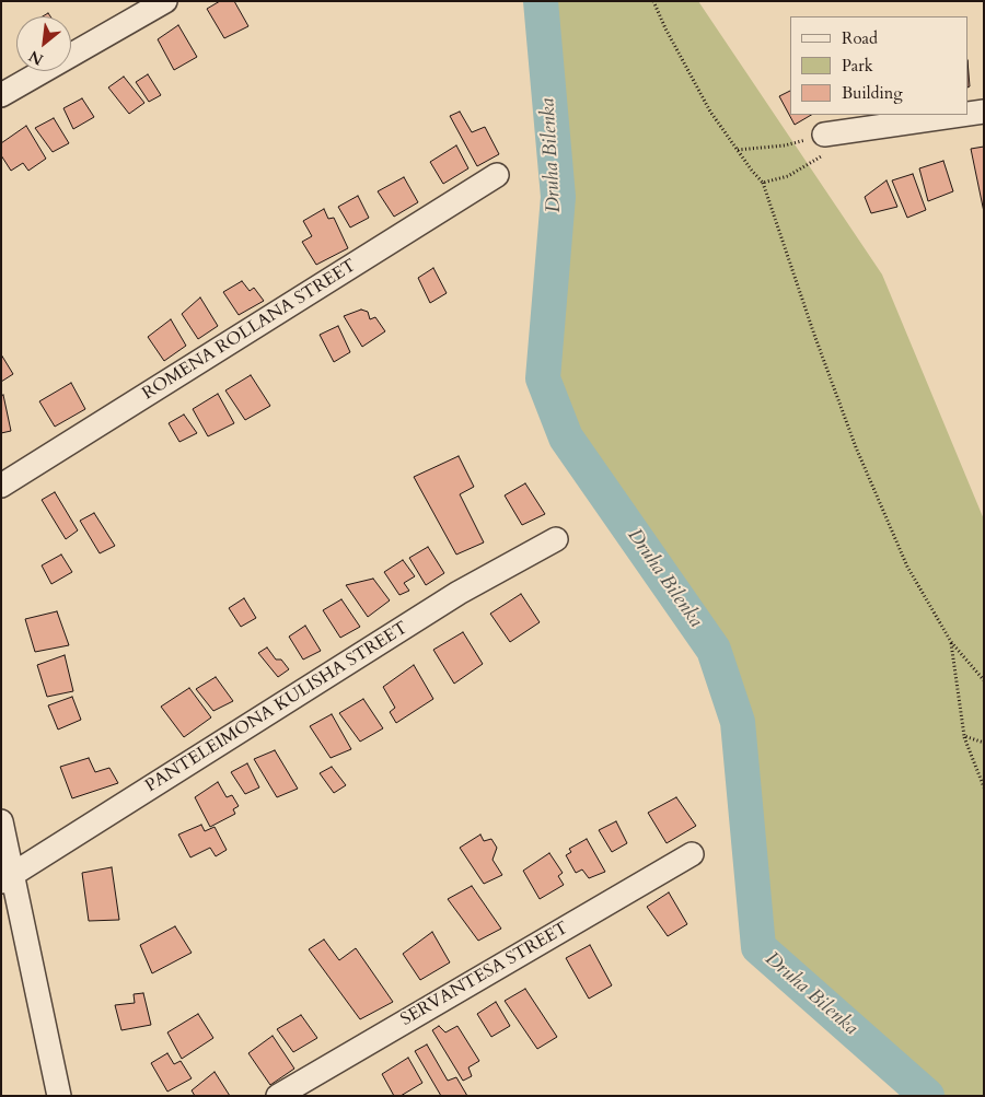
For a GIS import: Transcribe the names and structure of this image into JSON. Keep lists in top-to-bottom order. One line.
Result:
{"streets":{"street":["ROMENA ROLLANA STREET","PANTELEIMONA KULISHA STREET","SERVANTESA STREET"]},"water":["Druha Bilenka"],"legend":["Road","Park","Building"],"north":"bottom left"}
